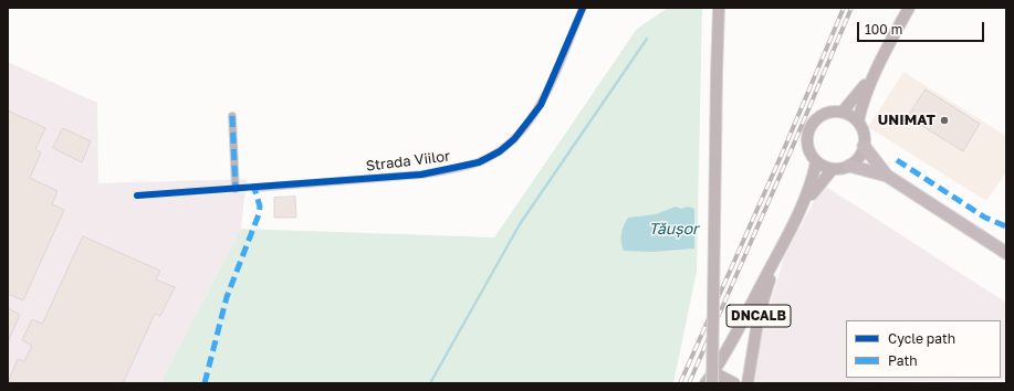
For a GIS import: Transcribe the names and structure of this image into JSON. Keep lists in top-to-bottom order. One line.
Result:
{"streets":{"main road":["DNCALB"],"street":["Strada Viilor"]},"water":["Tăușor"],"places":["UNIMAT"],"legend":["Cycle path","Path"],"scale_bar":"100 m"}
